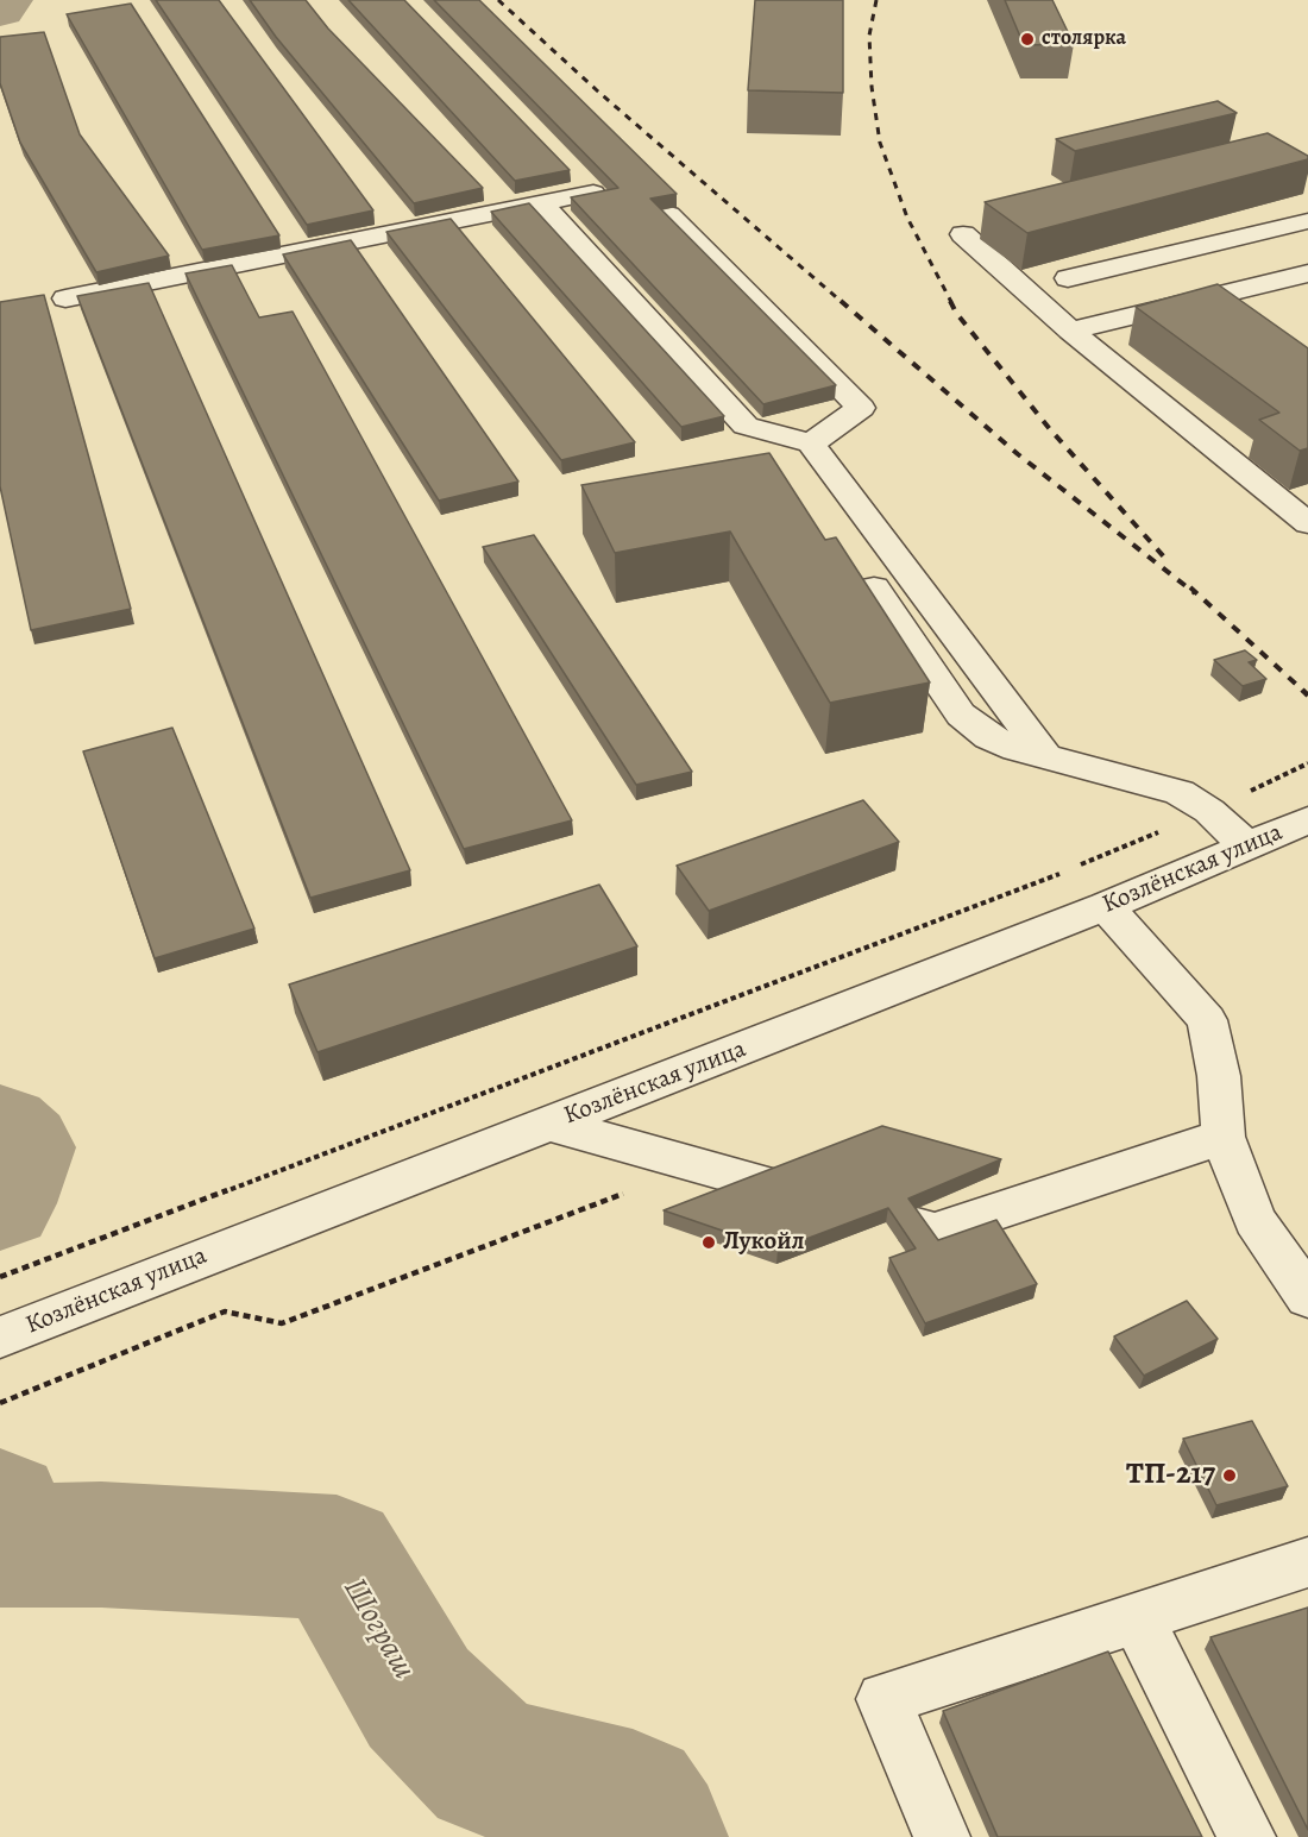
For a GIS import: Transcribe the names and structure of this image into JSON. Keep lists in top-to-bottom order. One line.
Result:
{"streets":{"street":["Козлёнская улица"]},"water":["Шограш"],"places":["столярка","Лукойл","ТП-217"]}
